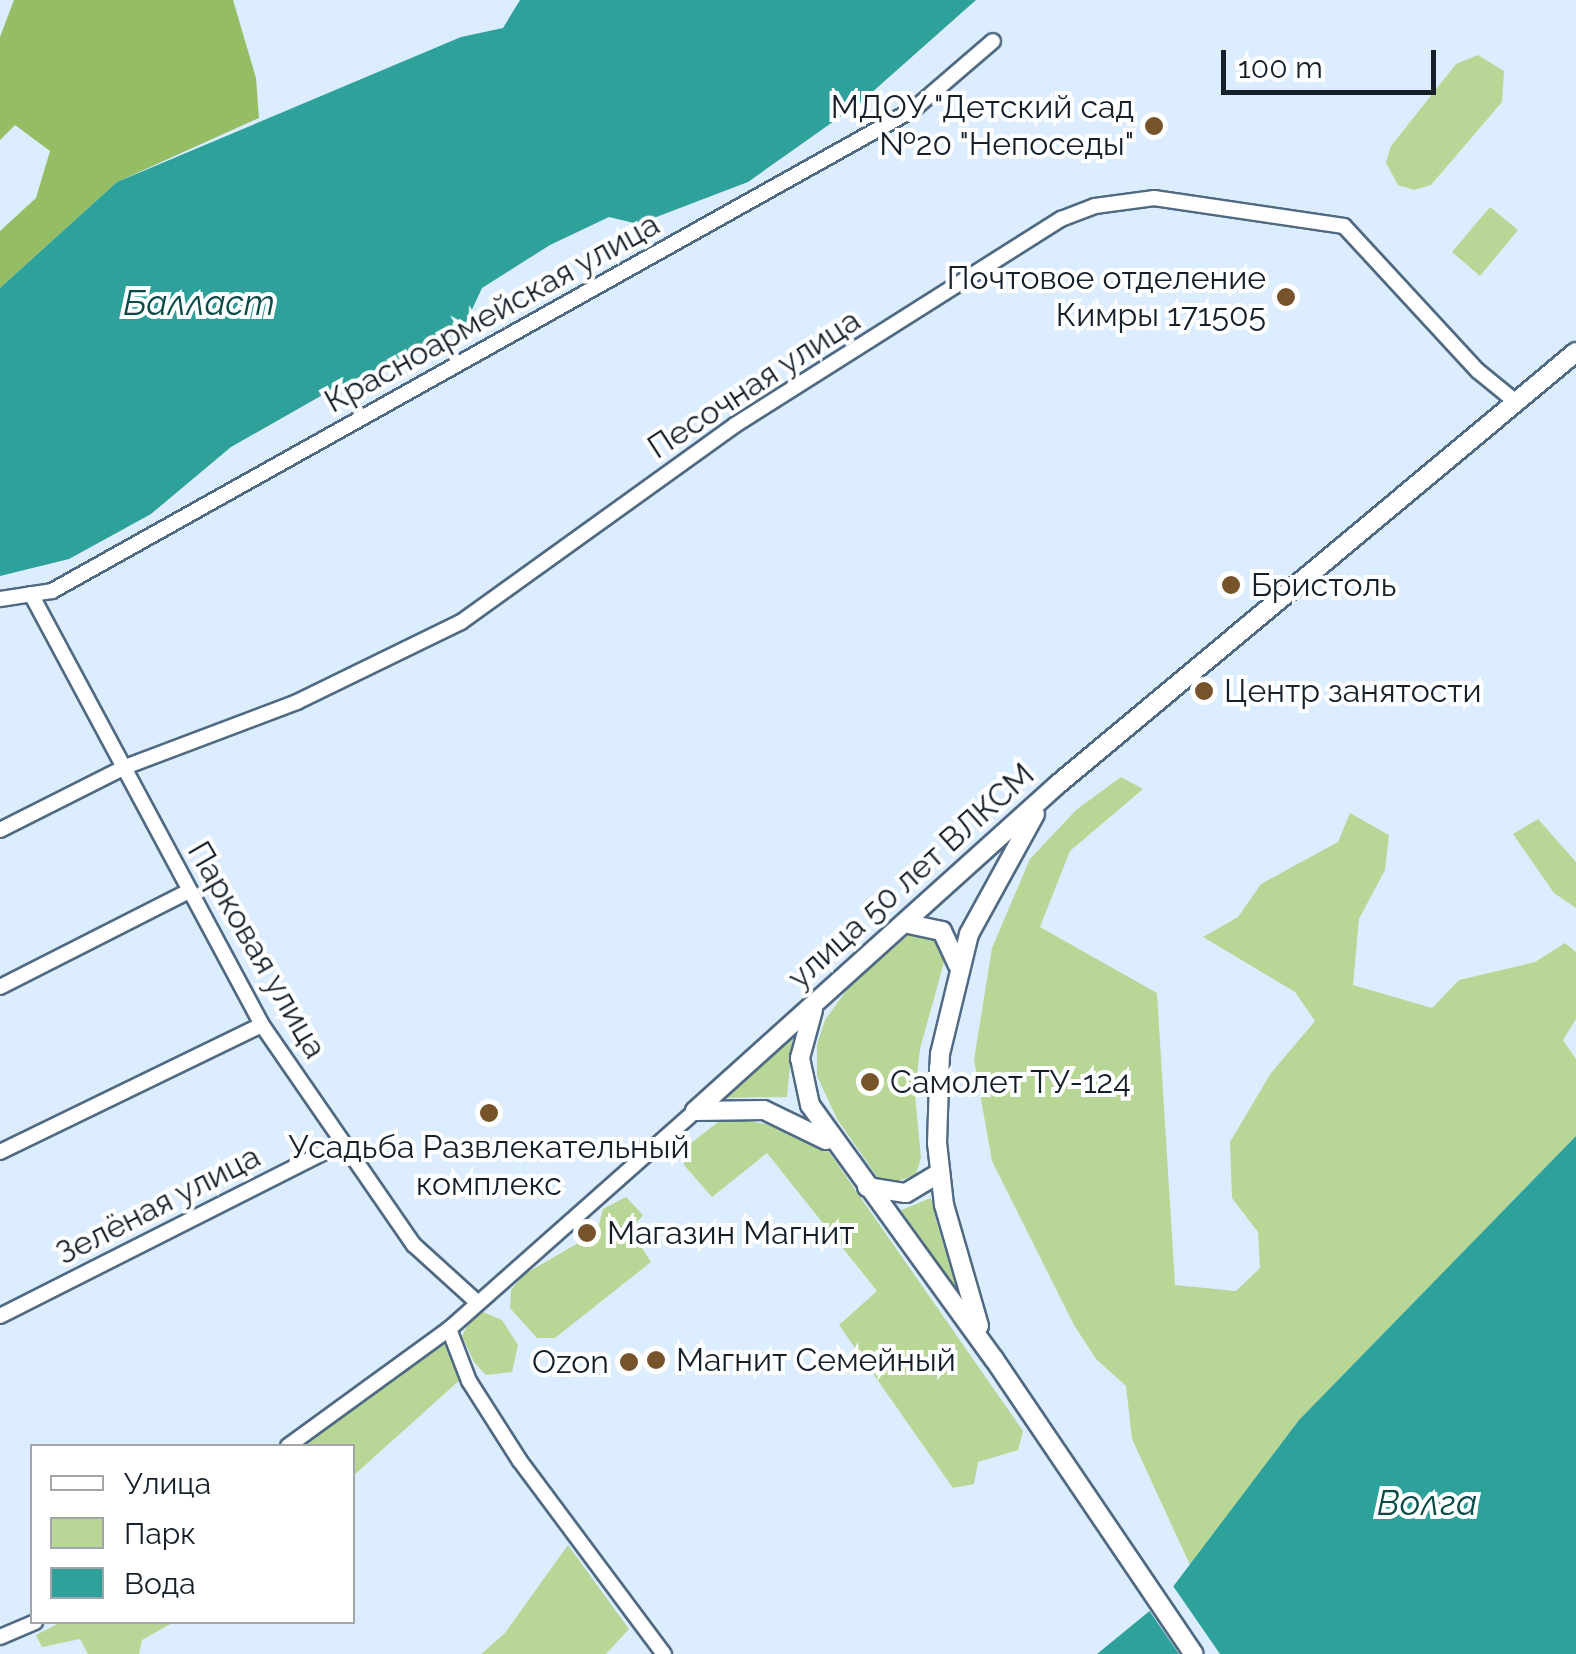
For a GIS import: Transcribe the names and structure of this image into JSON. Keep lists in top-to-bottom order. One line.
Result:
{"streets":{"main road":["улица 50 лет ВЛКСМ"],"street":["Красноармейская улица","Песочная улица","Парковая улица","Зелёная улица"]},"crossings":[["Красноармейская улица","Парковая улица"],["Песочная улица","улица 50 лет ВЛКСМ"],["Песочная улица","Парковая улица"],["улица 50 лет ВЛКСМ","Парковая улица"],["Парковая улица","Зелёная улица"]],"water":["Балласт","Волга"],"places":["МДОУ \"Детский сад №20 \"Непоседы\"","Почтовое отделение Кимры 171505","Бристоль","Центр занятости","Самолет ТУ-124","Усадьба Развлекательный комплекс","Магазин Магнит","Магнит Семейный","Ozon"],"legend":["Улица","Парк","Вода"],"scale_bar":"100 m"}
